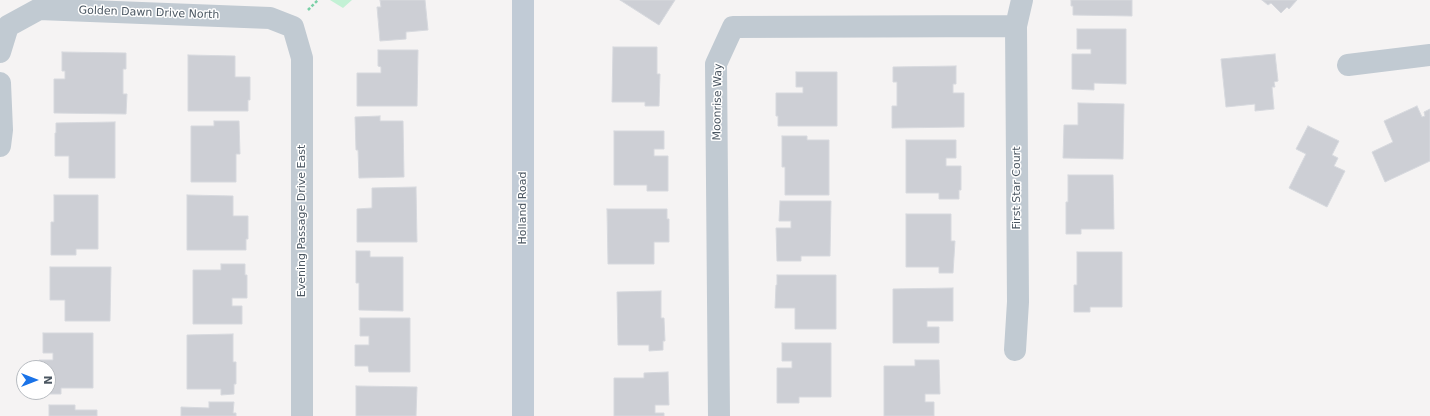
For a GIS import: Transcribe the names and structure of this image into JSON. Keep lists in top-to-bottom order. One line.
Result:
{"streets":{"main road":["Holland Road"],"street":["Golden Dawn Drive North","Moonrise Way","First Star Court","Evening Passage Drive East"]},"crossings":[["Golden Dawn Drive North","Evening Passage Drive East"],["Moonrise Way","First Star Court"]],"north":"right"}
